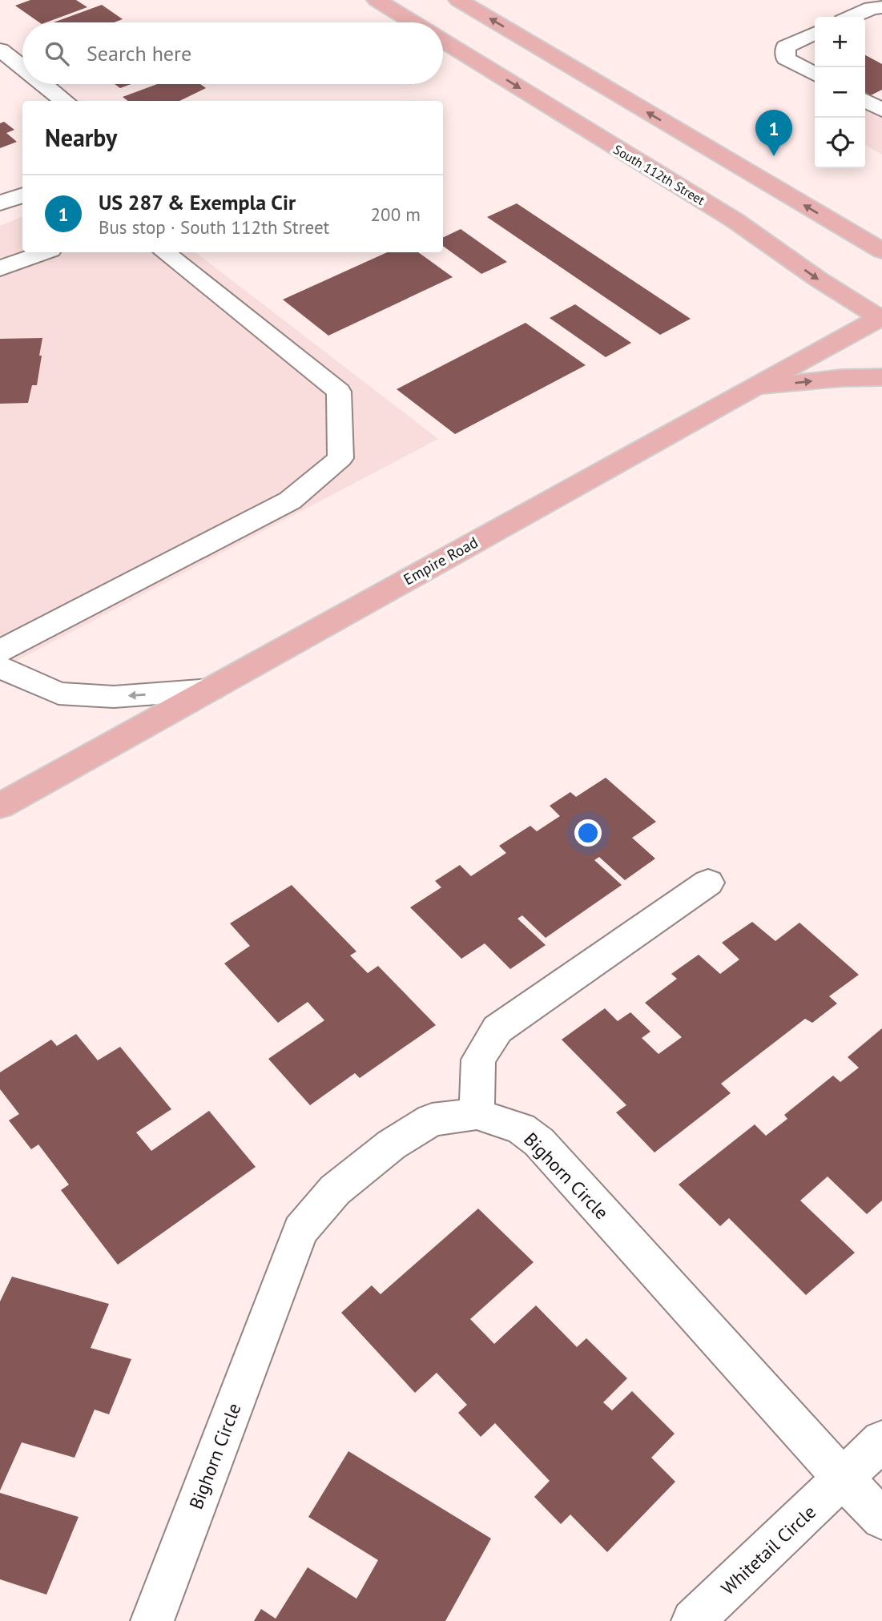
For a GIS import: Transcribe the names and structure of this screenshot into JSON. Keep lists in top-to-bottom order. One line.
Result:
{"streets":{"main road":["South 112th Street","Empire Road"],"street":["Bighorn Circle","Whitetail Circle"]},"crossings":[["South 112th Street","Empire Road"],["Bighorn Circle","Whitetail Circle"]],"page":{"map_buttons":["+","−"],"search":"Search here","heading":"Nearby","pins":"1","list":[{"mark":"1","name":"US 287 & Exempla Cir","note":"Bus stop · South 112th Street","value":"200 m"}]}}
